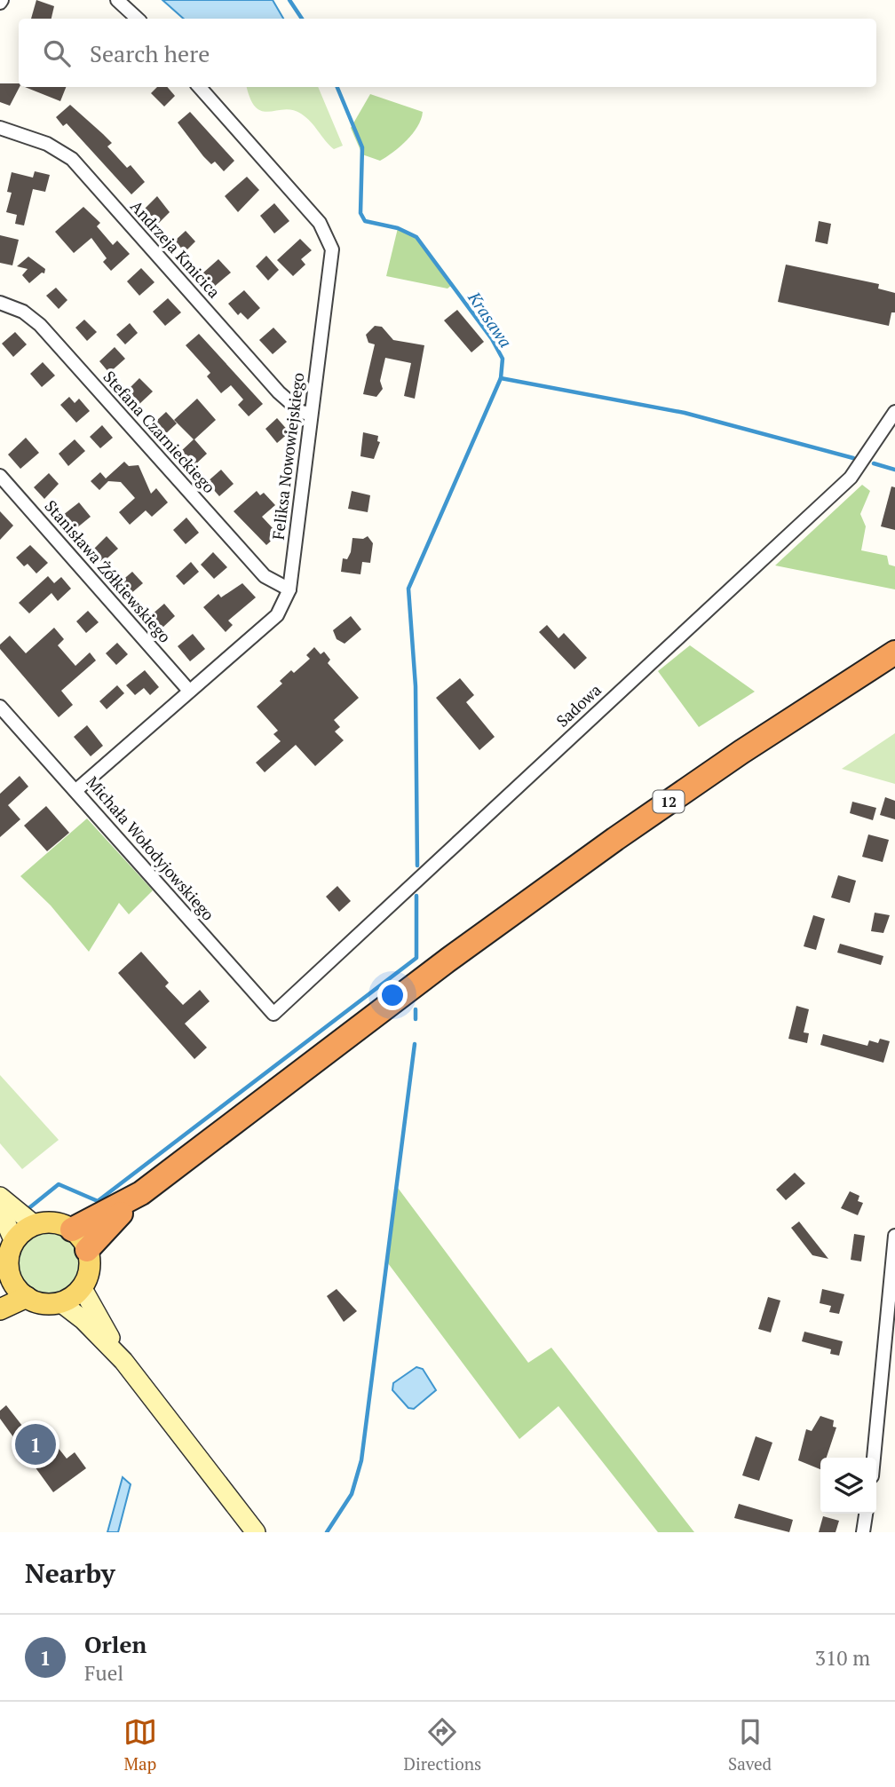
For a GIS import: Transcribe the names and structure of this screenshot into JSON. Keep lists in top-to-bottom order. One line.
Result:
{"streets":{"highway":["12"],"street":["Andrzeja Kmicica","Stefana Czarnieckiego","Feliksa Nowowiejskiego","Stanisława Żółkiewskiego","Sadowa","Michała Wołodyjowskiego"]},"crossings":[["Andrzeja Kmicica","Feliksa Nowowiejskiego"],["Stefana Czarnieckiego","Feliksa Nowowiejskiego"],["Feliksa Nowowiejskiego","Stanisława Żółkiewskiego"],["Feliksa Nowowiejskiego","Michała Wołodyjowskiego"],["Sadowa","Michała Wołodyjowskiego"]],"water":["Krasawa"],"page":{"search":"Search here","pins":"1","heading":"Nearby","list":[{"mark":"1","name":"Orlen","note":"Fuel","value":"310 m"}],"nav":["Map","Directions","Saved"]}}
